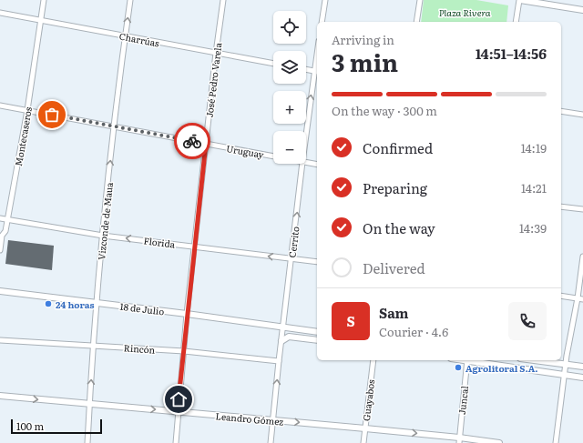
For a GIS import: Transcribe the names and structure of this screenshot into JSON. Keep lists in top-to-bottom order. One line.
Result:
{"streets":{"street":["Charrúas","José Pedro Varela","Montecaseros","Uruguay","Vizconde de Maua","Florida","Cerrito","18 de Julio","Rincón","Guayabos","Juncal","Leandro Gómez"]},"crossings":[["Charrúas","José Pedro Varela"],["Charrúas","Montecaseros"],["Charrúas","Vizconde de Maua"],["José Pedro Varela","Uruguay"],["José Pedro Varela","Florida"],["José Pedro Varela","18 de Julio"],["José Pedro Varela","Rincón"],["José Pedro Varela","Leandro Gómez"],["Montecaseros","Uruguay"],["Montecaseros","Florida"],["Uruguay","Vizconde de Maua"],["Vizconde de Maua","Florida"],["Vizconde de Maua","18 de Julio"],["Vizconde de Maua","Rincón"],["Vizconde de Maua","Leandro Gómez"],["Florida","Cerrito"],["Cerrito","18 de Julio"],["Cerrito","Rincón"],["Cerrito","Leandro Gómez"],["Guayabos","Leandro Gómez"],["Juncal","Leandro Gómez"]],"one_way":["Vizconde de Maua","Florida","Cerrito","Leandro Gómez"],"parks":["Plaza Rivera"],"places":["24 horas","Agrolitoral S.A."],"scale_bar":"100 m","page":{"map_buttons":["+","−"],"heading":["3 min","Arriving in","14:51–14:56"],"panel":["Sam","Courier · 4.6"],"bar":"On the way · 300 m","list":[["Confirmed","14:19"],["Preparing","14:21"],["On the way","14:39"],"Delivered"],"round":"S","scale":"100 m"}}
